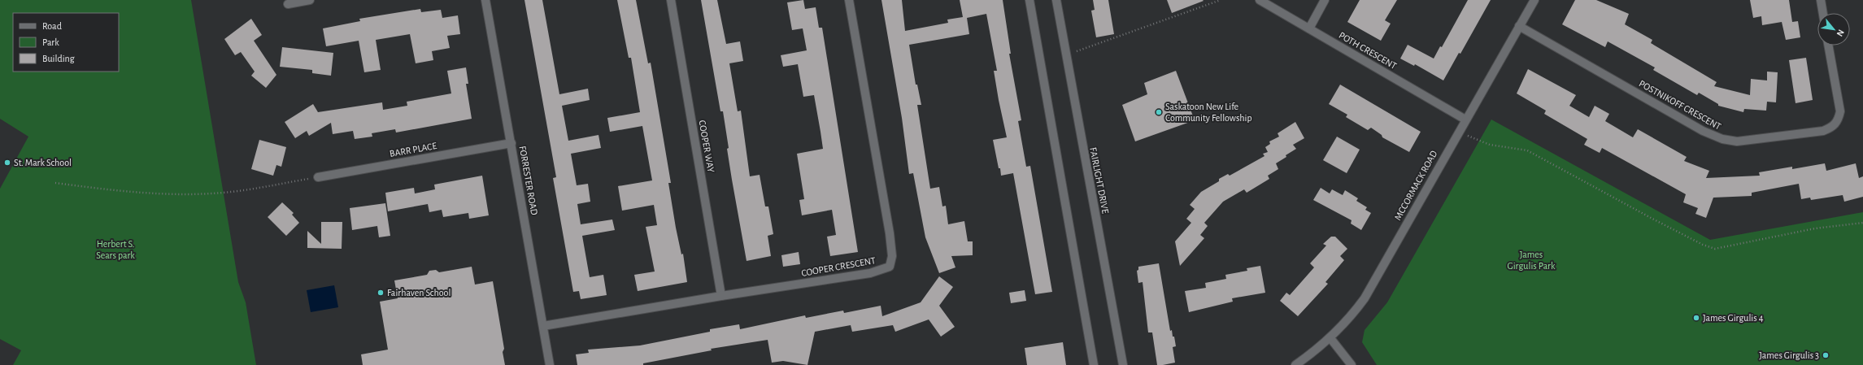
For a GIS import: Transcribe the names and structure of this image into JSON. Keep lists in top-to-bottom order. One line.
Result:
{"streets":{"street":["POTH CRESCENT","POSTNIKOFF CRESCENT","COOPER WAY","BARR PLACE","FORRESTER ROAD","FAIRLIGHT DRIVE","MCCORMACK ROAD","COOPER CRESCENT"]},"crossings":[["POTH CRESCENT","MCCORMACK ROAD"],["POSTNIKOFF CRESCENT","MCCORMACK ROAD"],["COOPER WAY","COOPER CRESCENT"],["BARR PLACE","FORRESTER ROAD"],["FORRESTER ROAD","COOPER CRESCENT"]],"parks":["Herbert S. Sears park","James Girgulis Park"],"places":["Saskatoon New Life Community Fellowship","St. Mark School","Fairhaven School","James Girgulis 4","James Girgulis 3"],"legend":["Road","Park","Building"],"north":"bottom right"}
